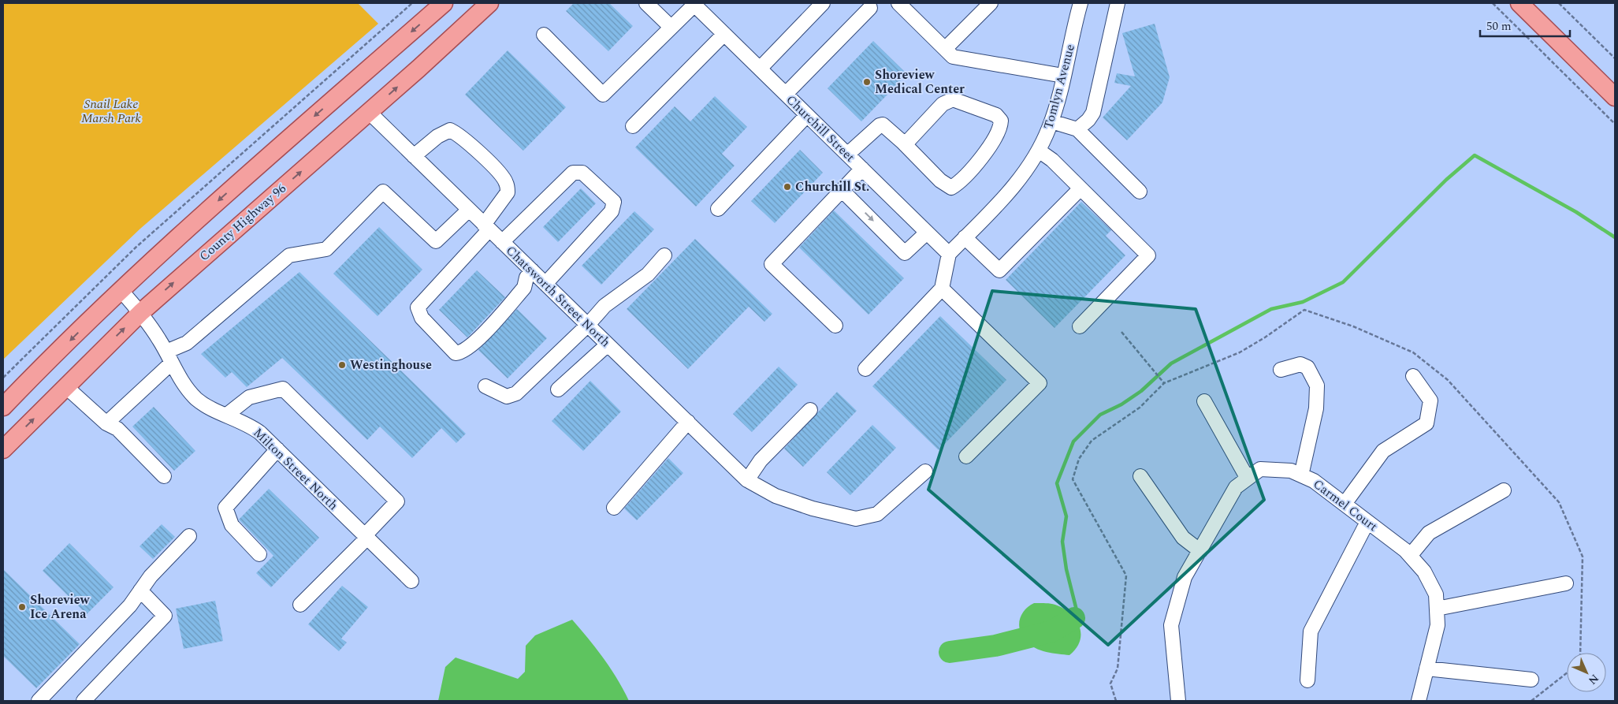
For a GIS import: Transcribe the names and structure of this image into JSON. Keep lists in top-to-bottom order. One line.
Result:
{"streets":{"main road":["County Highway 96"],"street":["Tomlyn Avenue","Churchill Street","Chatsworth Street North","Milton Street North","Carmel Court"]},"crossings":[["Tomlyn Avenue","Churchill Street"],["County Highway 96","Chatsworth Street North"],["County Highway 96","Milton Street North"]],"parks":["Snail Lake Marsh Park"],"places":["Shoreview Medical Center","Churchill St.","Westinghouse","Shoreview Ice Arena"],"scale_bar":"50 m","north":"bottom right"}
